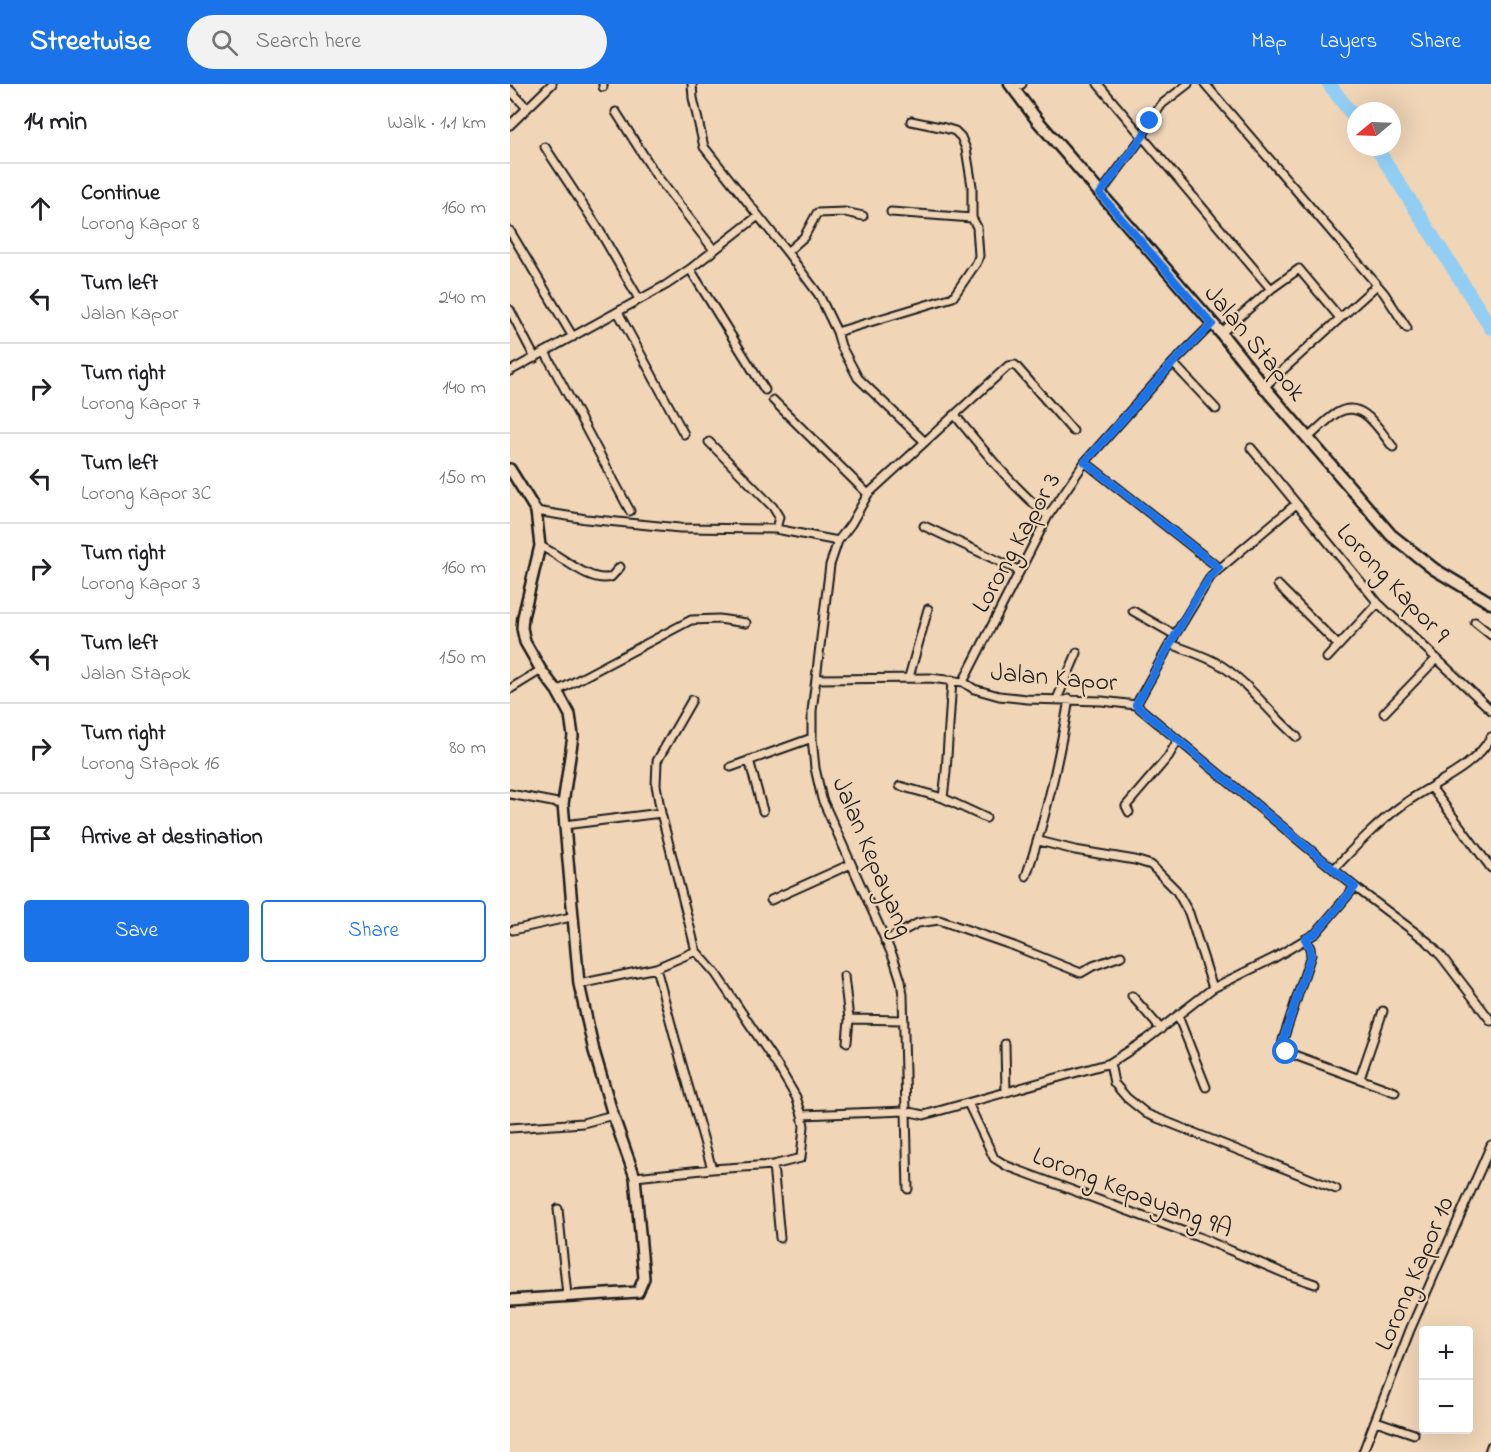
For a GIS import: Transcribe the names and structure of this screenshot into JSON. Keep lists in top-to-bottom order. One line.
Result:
{"streets":{"main road":["Jalan Stapok"],"street":["Lorong Kapor 3","Lorong Kapor 9","Jalan Kapor","Jalan Kepayang","Lorong Kepayang 9A","Lorong Kapor 10"]},"crossings":[["Jalan Stapok","Lorong Kapor 3"],["Lorong Kapor 3","Jalan Kapor"],["Jalan Kapor","Jalan Kepayang"]],"north":"left","page":{"header":"Streetwise","search":"Search here","nav":["Map","Layers","Share"],"heading":["14 min","Walk · 1.1 km"],"list":[["Continue","Lorong Kapor 8","160 m"],["Turn left","Jalan Kapor","240 m"],["Turn right","Lorong Kapor 7","140 m"],["Turn left","Lorong Kapor 3C","150 m"],["Turn right","Lorong Kapor 3","160 m"],["Turn left","Jalan Stapok","150 m"],["Turn right","Lorong Stapok 16","80 m"],"Arrive at destination"],"buttons":["Save","Share"],"map_buttons":["+","−"]}}
